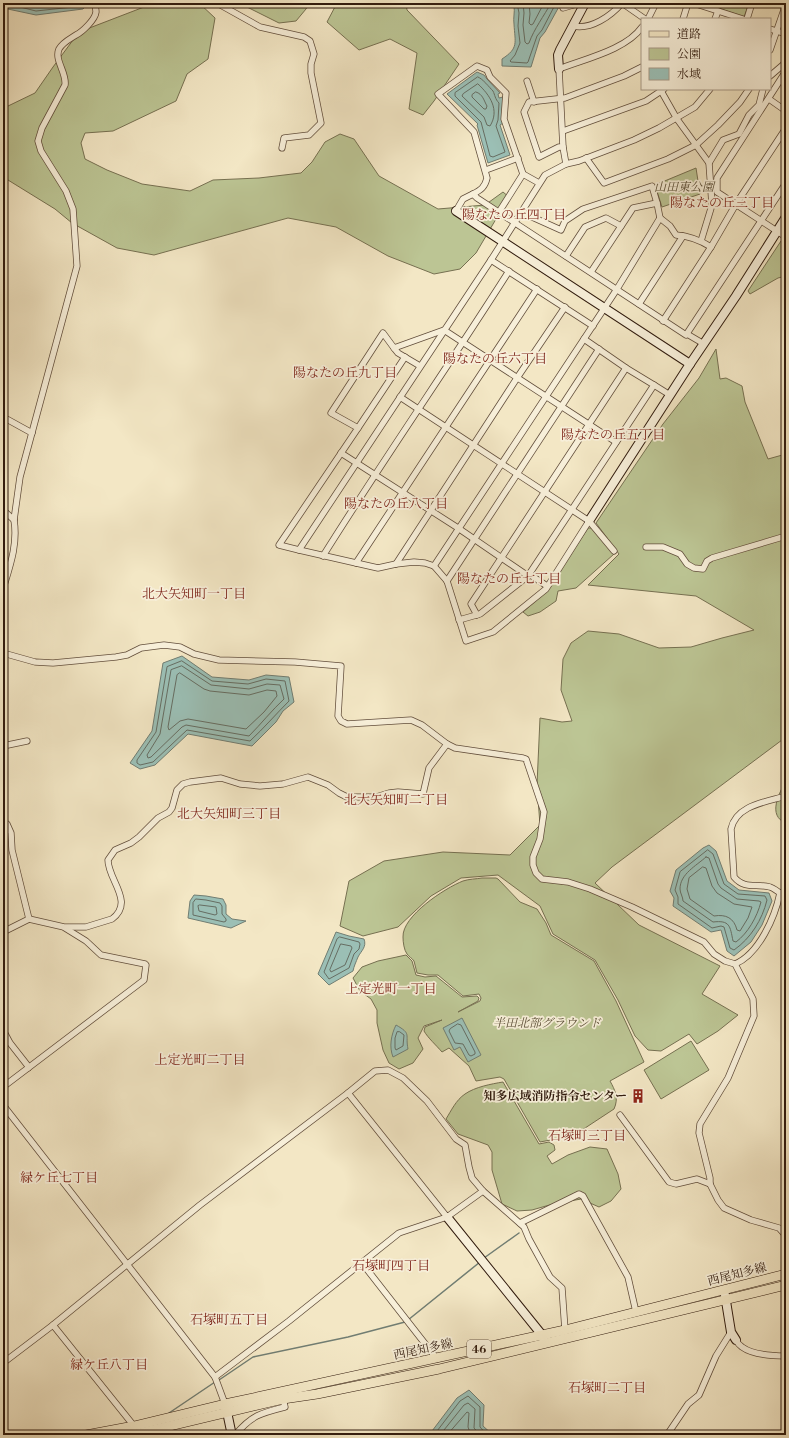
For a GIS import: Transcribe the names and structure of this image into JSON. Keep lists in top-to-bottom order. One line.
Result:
{"streets":{"main road":["西尾知多線","46"]},"districts":["陽なたの丘三丁目","陽なたの丘四丁目","陽なたの丘六丁目","陽なたの丘九丁目","陽なたの丘五丁目","陽なたの丘八丁目","陽なたの丘七丁目","北大矢知町一丁目","北大矢知町二丁目","北大矢知町三丁目","上定光町一丁目","上定光町二丁目","石塚町三丁目","緑ケ丘七丁目","石塚町四丁目","石塚町五丁目","緑ケ丘八丁目","石塚町二丁目"],"parks":["山田東公園","半田北部グラウンド"],"places":{"building":["知多広域消防指令センター"]},"legend":["道路","公園","水域"]}
